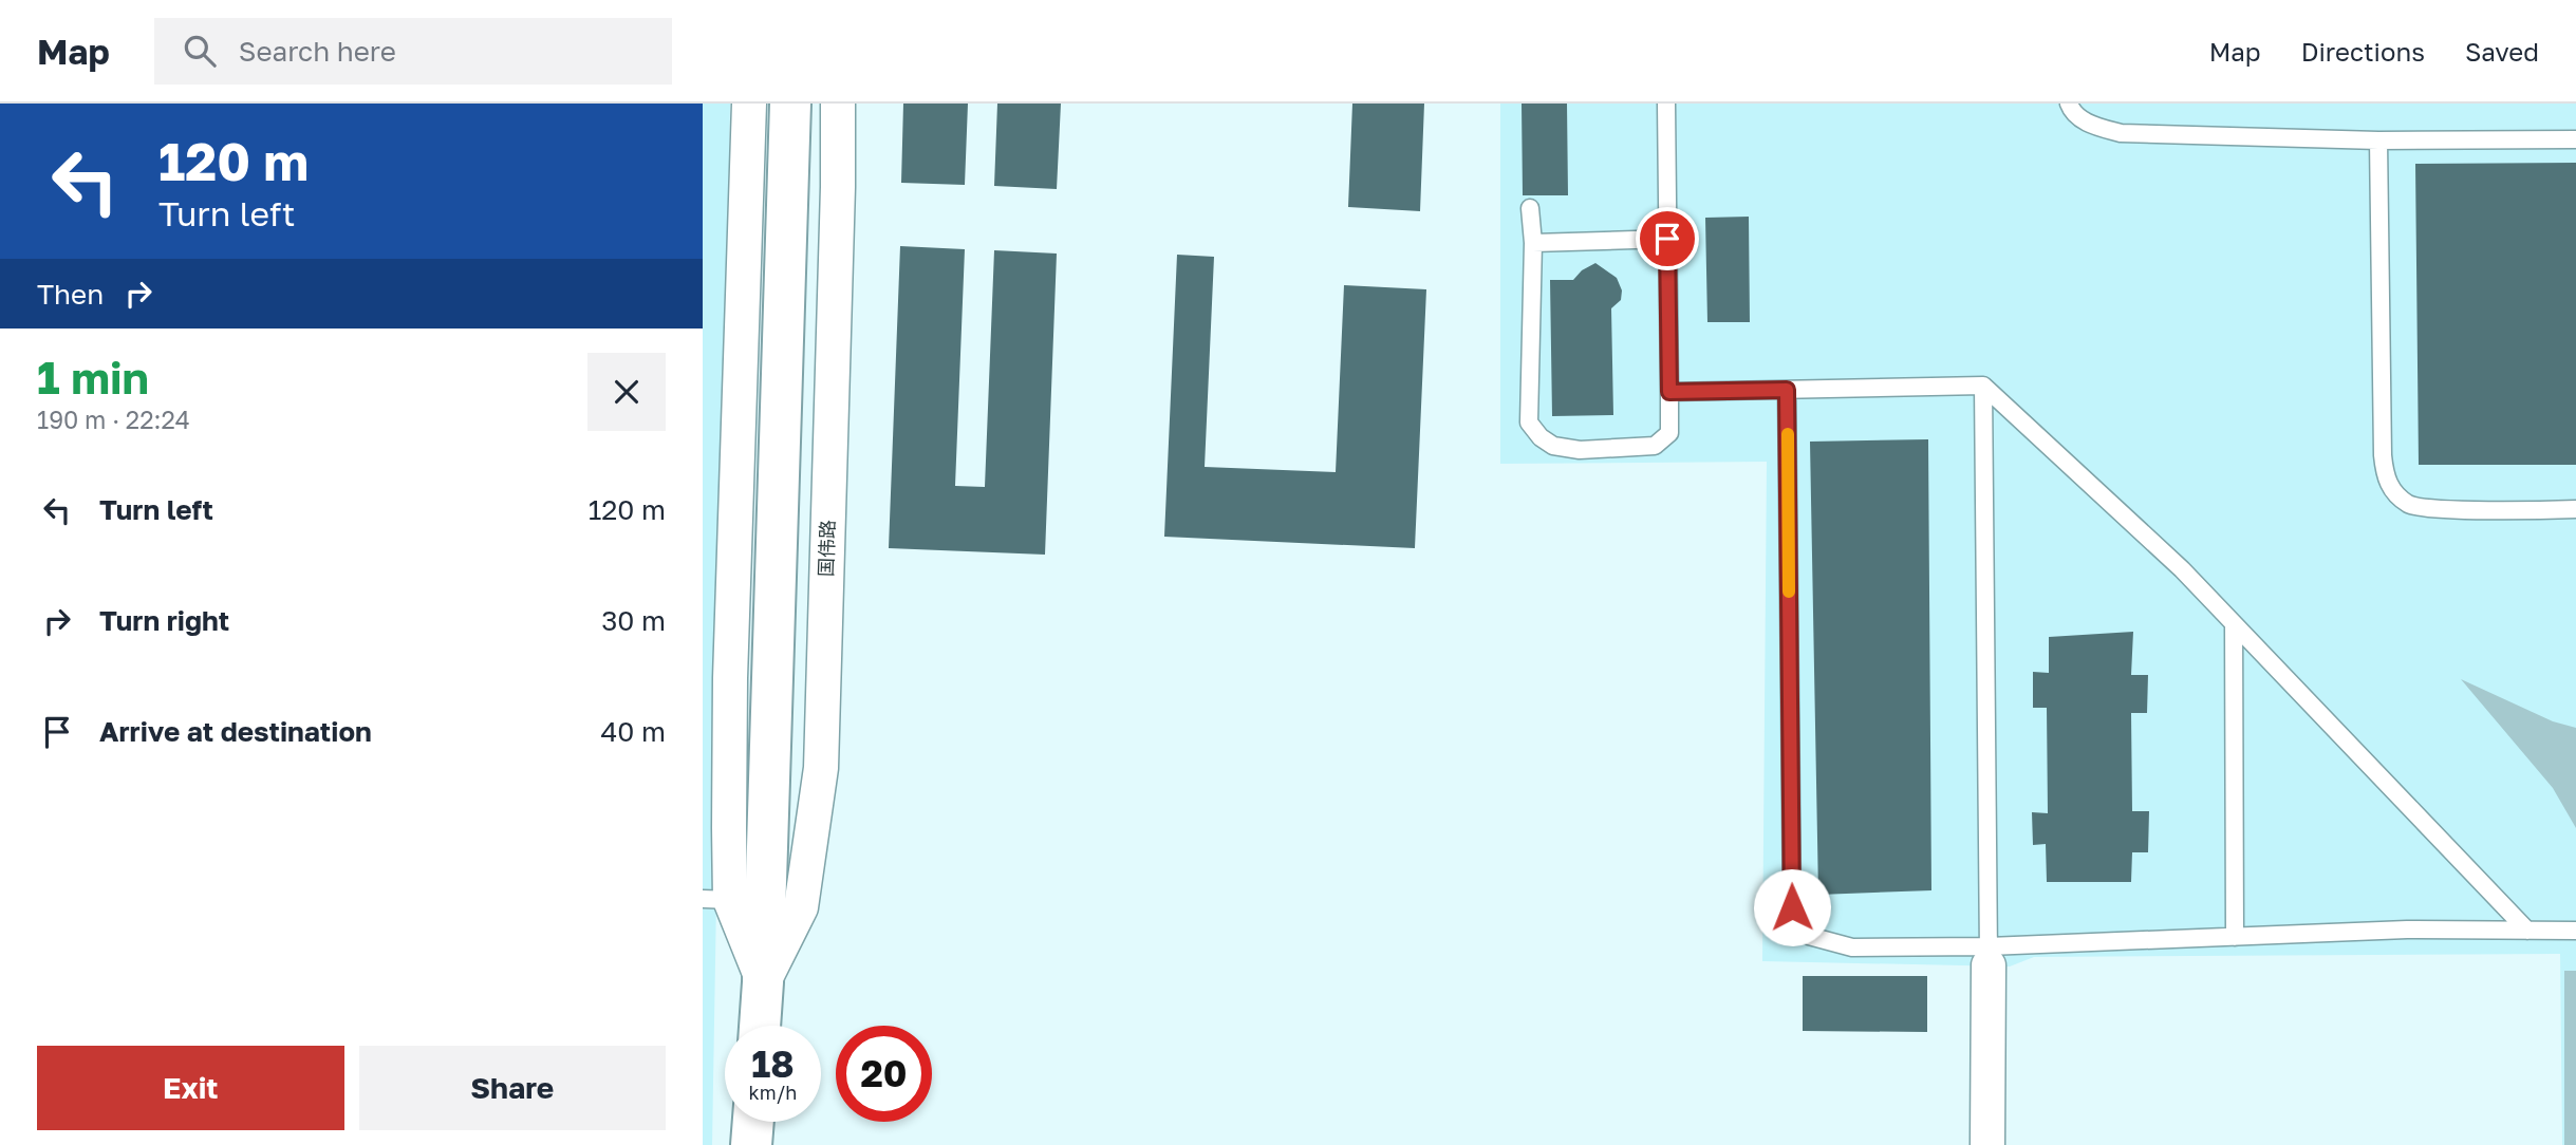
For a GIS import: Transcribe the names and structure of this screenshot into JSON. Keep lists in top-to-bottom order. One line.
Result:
{"streets":{"street":["国伟路"]},"page":{"header":"Map","search":"Search here","nav":["Map","Directions","Saved"],"turn":["120 m","Turn left"],"then":"Then","heading":["1 min","190 m · 22:24"],"list":[{"name":"Turn left","value":"120 m"},{"name":"Turn right","value":"30 m"},{"name":"Arrive at destination","value":"40 m"}],"speed":"18 km/h","limit":"20","buttons":["Exit","Share"]}}
